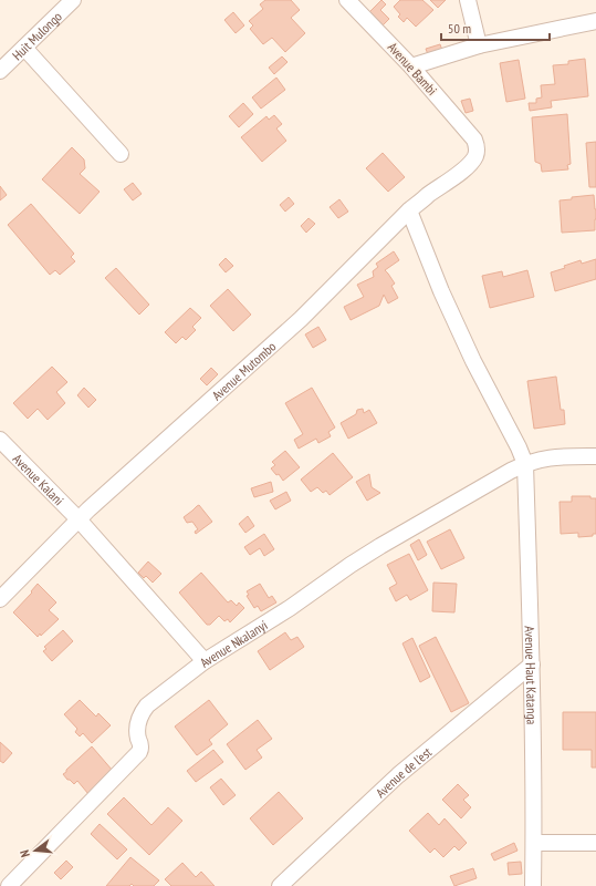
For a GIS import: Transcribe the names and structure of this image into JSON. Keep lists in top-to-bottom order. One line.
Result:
{"streets":{"street":["Huit Mulongo","Avenue Bambi","Avenue Mutombo","Avenue Kalani","Avenue Nkalanyi","Avenue Haut Katanga","Avenue de l'est"]},"crossings":[["Avenue Bambi","Avenue Mutombo"],["Avenue Mutombo","Avenue Kalani"],["Avenue Kalani","Avenue Nkalanyi"],["Avenue Nkalanyi","Avenue Haut Katanga"],["Avenue Haut Katanga","Avenue de l'est"]],"scale_bar":"50 m","north":"left"}
